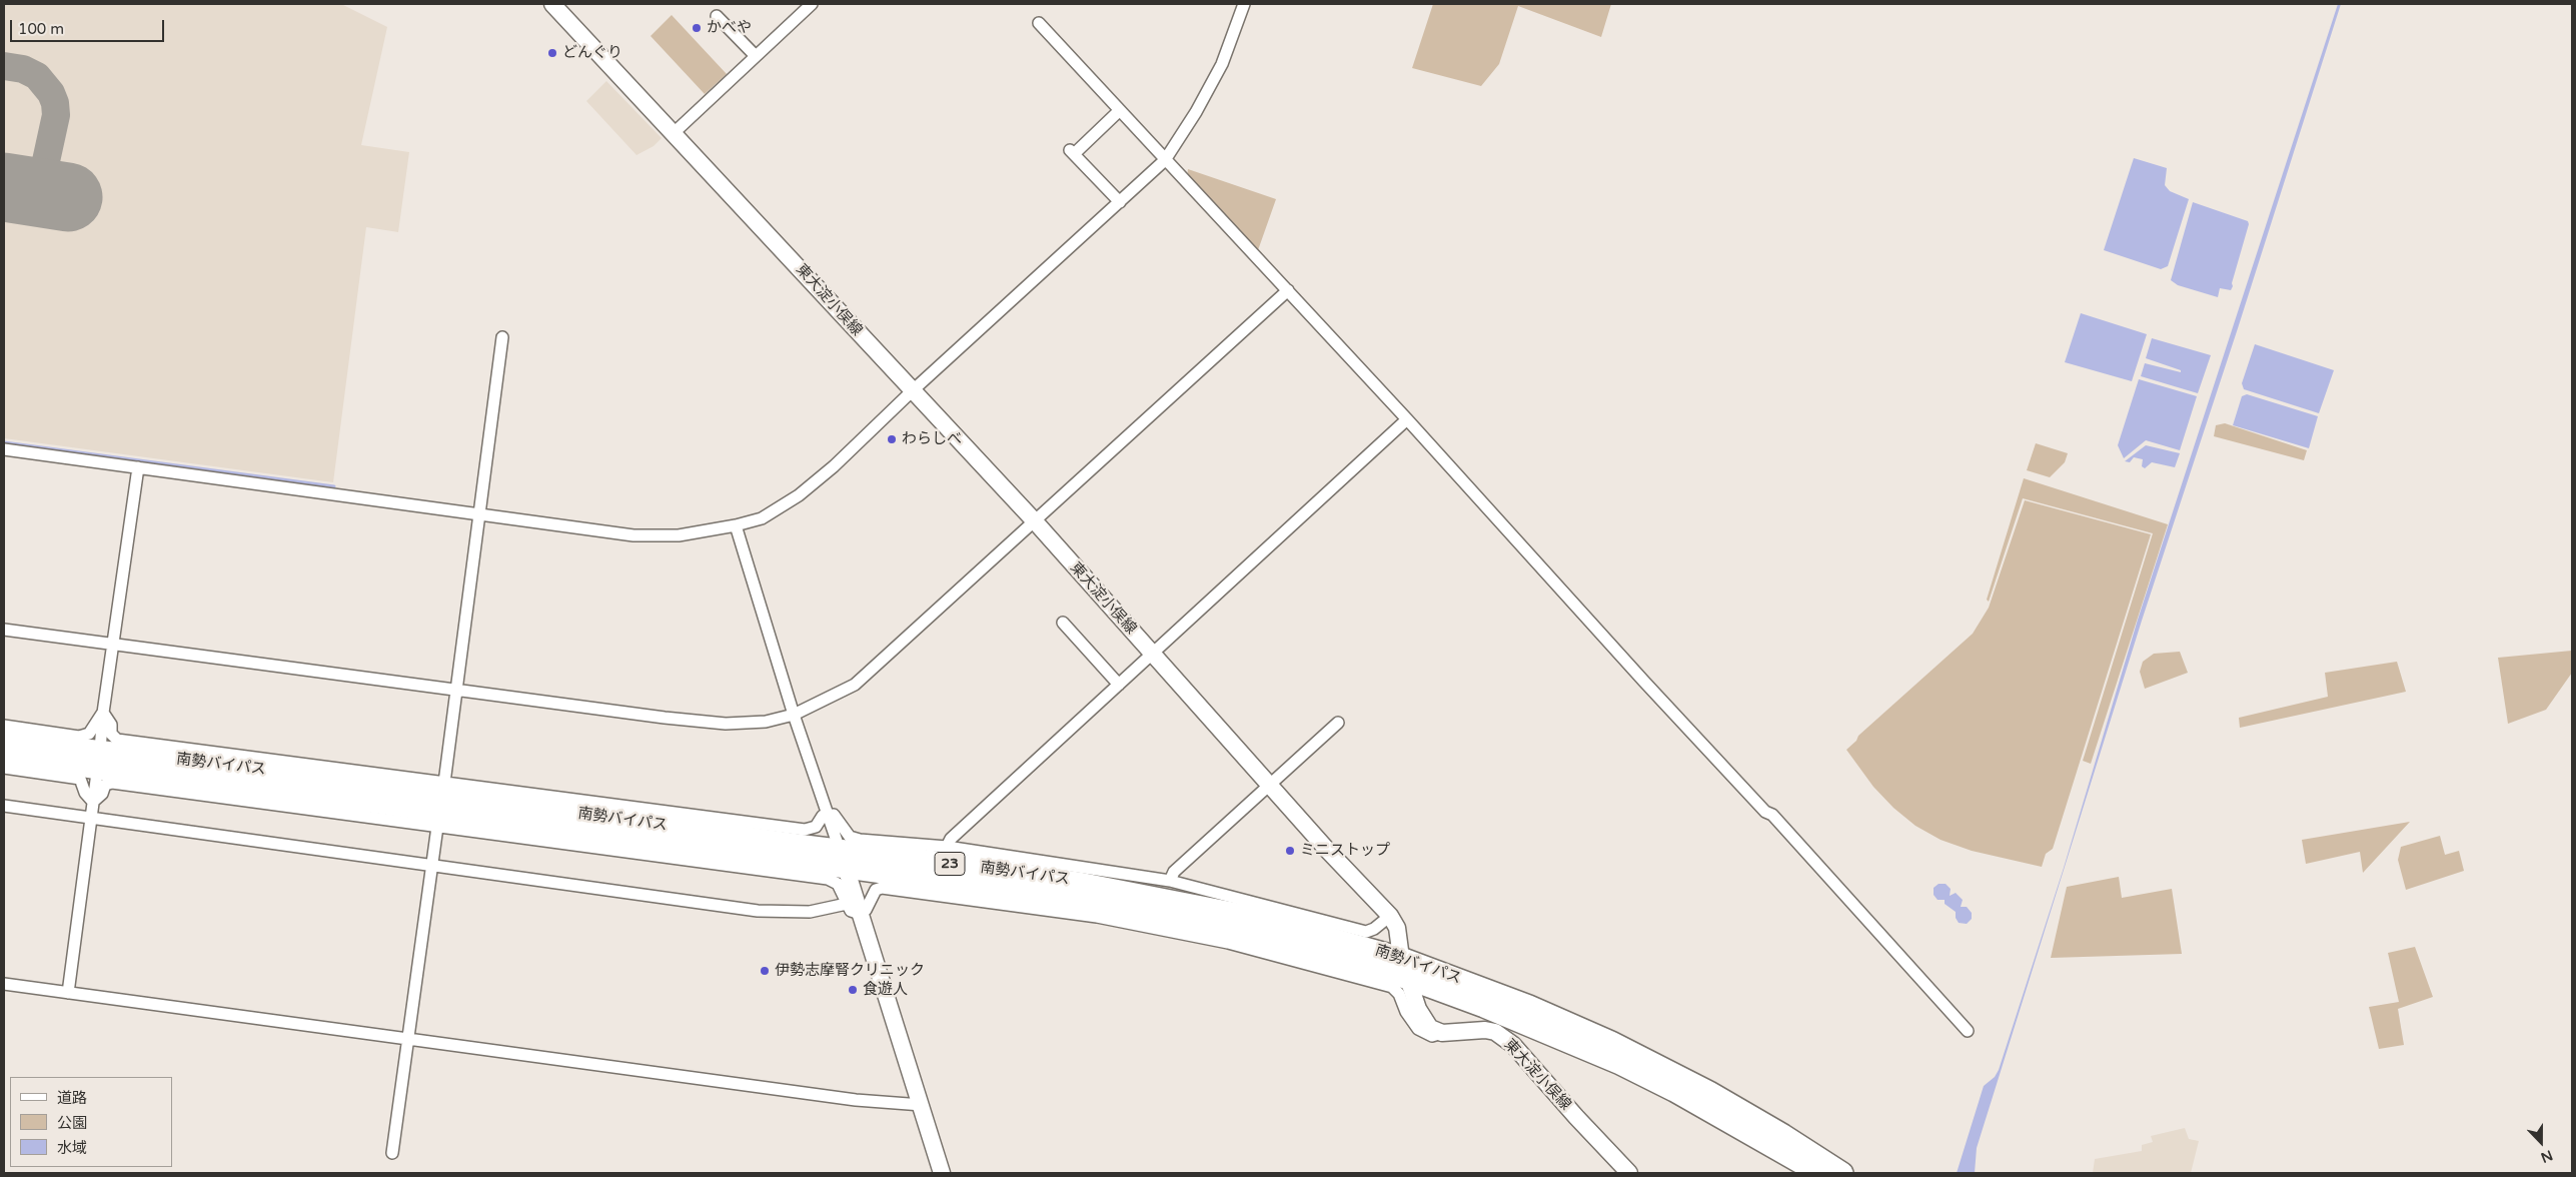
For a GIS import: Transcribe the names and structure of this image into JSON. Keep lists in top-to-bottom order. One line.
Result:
{"streets":{"highway":["南勢バイパス","23"],"main road":["東大淀小俣線"]},"crossings":[["東大淀小俣線","南勢バイパス"]],"places":["かべや","どんぐり","わらしべ","ミニストップ","伊勢志摩腎クリニック","食遊人"],"legend":["道路","公園","水域"],"scale_bar":"100 m","north":"bottom"}
